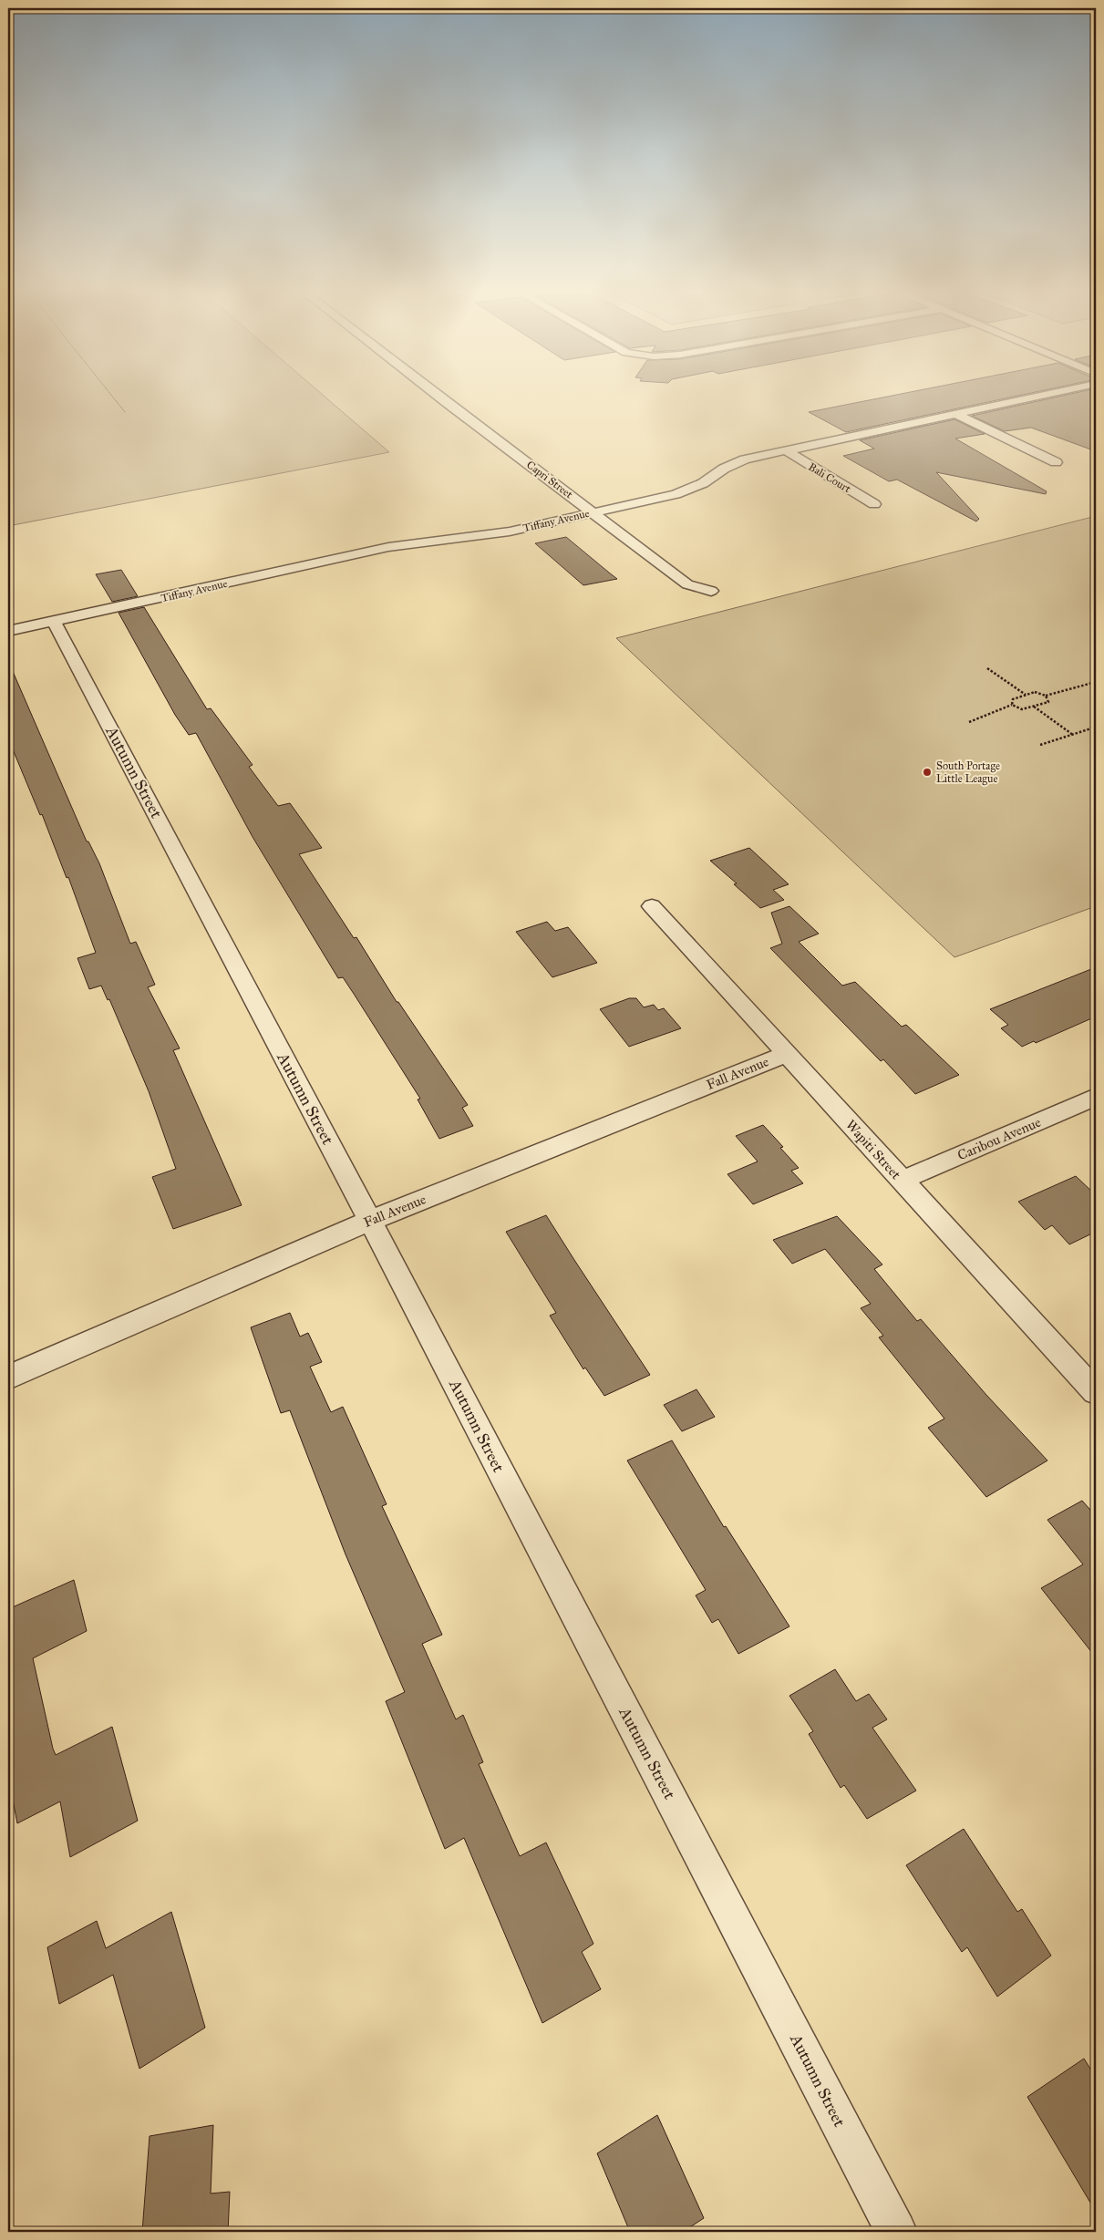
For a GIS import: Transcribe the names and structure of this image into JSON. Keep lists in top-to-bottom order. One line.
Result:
{"streets":{"street":["Bali Court","Capri Street","Tiffany Avenue","Autumn Street","Fall Avenue","Caribou Avenue","Wapiti Street"]},"crossings":[["Bali Court","Tiffany Avenue"],["Capri Street","Tiffany Avenue"],["Tiffany Avenue","Autumn Street"],["Autumn Street","Fall Avenue"],["Fall Avenue","Wapiti Street"],["Caribou Avenue","Wapiti Street"]],"places":["South Portage Little League"]}
